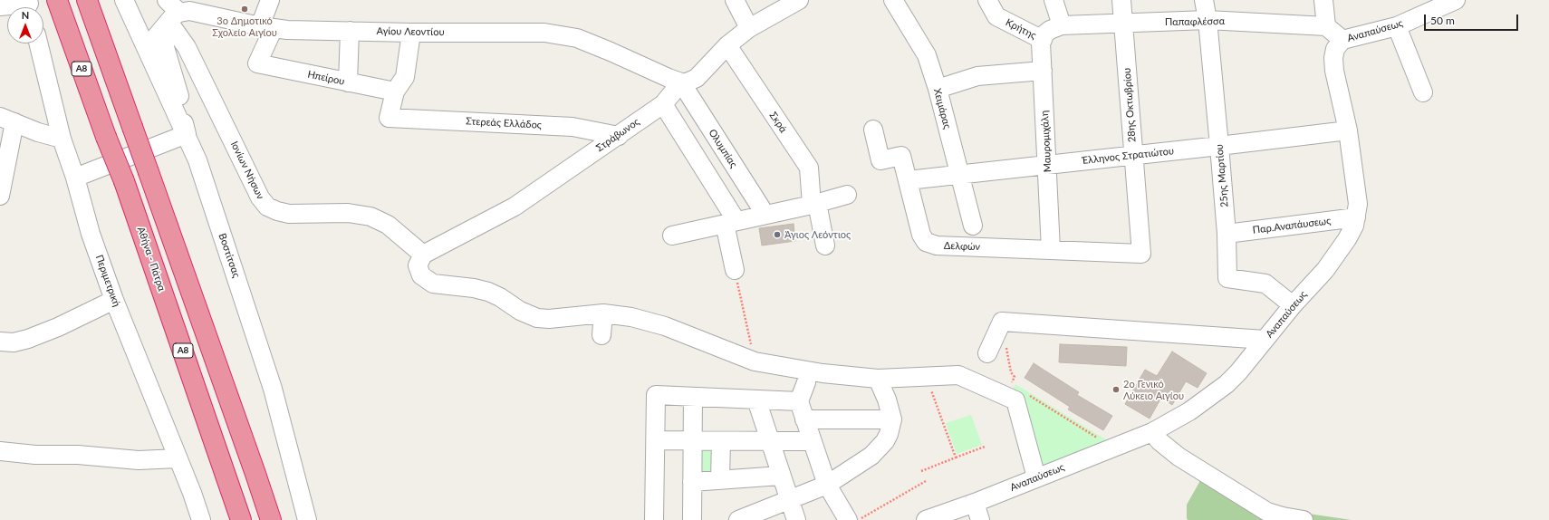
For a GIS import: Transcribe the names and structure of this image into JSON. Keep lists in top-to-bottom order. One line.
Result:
{"streets":{"highway":["Α8","Αθήνα - Πάτρα"],"street":["Παπαφλέσσα","Κρήτης","Αναπαύσεως","Αγίου Λεοντίου","Ηπείρου","28ης Οκτωβρίου","Χειμάρας","Σκρά","Στερεάς Ελλάδος","Στράβωνος","Μαυρομιχάλη","Ολυμπίας","Έλληνος Στρατιώτου","Ιονίων Νήσων","25ης Μαρτίου","Παρ.Αναπάυσεως","Δελφών","Βοστίτσας","Περιμετρική"]},"crossings":[["Παπαφλέσσα","Κρήτης"],["Παπαφλέσσα","28ης Οκτωβρίου"],["Παπαφλέσσα","Μαυρομιχάλη"],["Παπαφλέσσα","25ης Μαρτίου"],["Κρήτης","Μαυρομιχάλη"],["Αναπαύσεως","Έλληνος Στρατιώτου"],["Αναπαύσεως","25ης Μαρτίου"],["Αναπαύσεως","Παρ.Αναπάυσεως"],["Αγίου Λεοντίου","Ηπείρου"],["Αγίου Λεοντίου","Στράβωνος"],["Αγίου Λεοντίου","Ολυμπίας"],["Αγίου Λεοντίου","Ιονίων Νήσων"],["Ηπείρου","Στερεάς Ελλάδος"],["28ης Οκτωβρίου","Έλληνος Στρατιώτου"],["28ης Οκτωβρίου","Δελφών"],["Χειμάρας","Έλληνος Στρατιώτου"],["Στερεάς Ελλάδος","Στράβωνος"],["Στράβωνος","Ολυμπίας"],["Στράβωνος","Ιονίων Νήσων"],["Μαυρομιχάλη","Έλληνος Στρατιώτου"],["Μαυρομιχάλη","Δελφών"],["Έλληνος Στρατιώτου","25ης Μαρτίου"],["Έλληνος Στρατιώτου","Δελφών"],["25ης Μαρτίου","Παρ.Αναπάυσεως"]],"places":["3ο Δημοτικό Σχολείο Αιγίου","Άγιος Λεόντιος","2ο Γενικό Λύκειο Αιγίου"],"scale_bar":"50 m","north":"top"}
